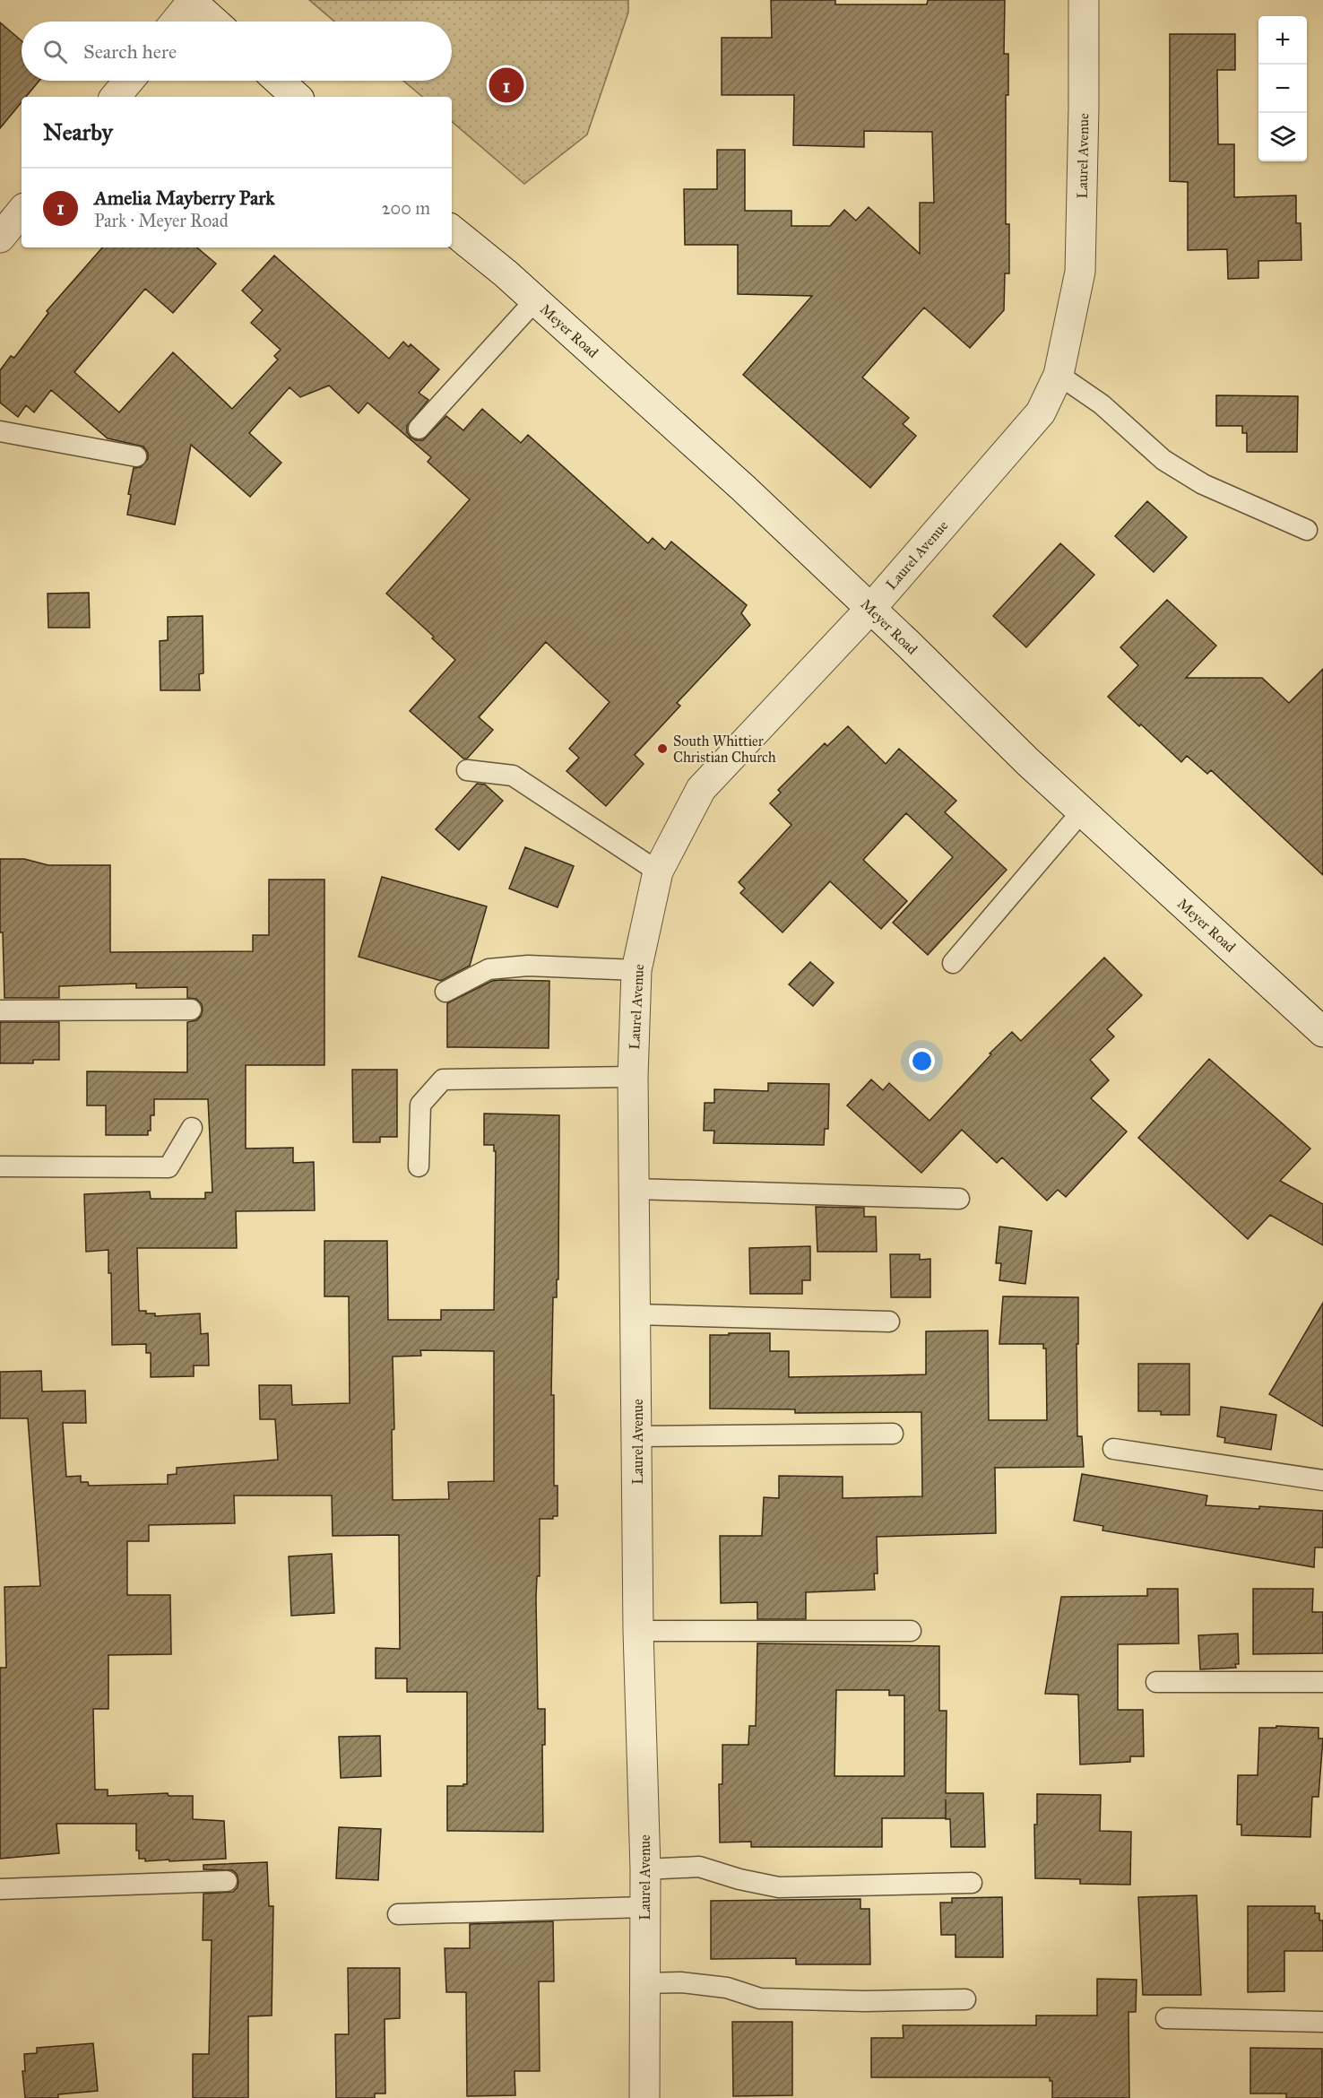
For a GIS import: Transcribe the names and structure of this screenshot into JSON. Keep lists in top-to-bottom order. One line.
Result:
{"streets":{"street":["Laurel Avenue","Meyer Road"]},"crossings":[["Laurel Avenue","Meyer Road"]],"places":["South Whittier Christian Church"],"page":{"map_buttons":["+","−"],"search":"Search here","pins":"1","heading":"Nearby","list":[{"mark":"1","name":"Amelia Mayberry Park","note":"Park · Meyer Road","value":"200 m"}]}}
